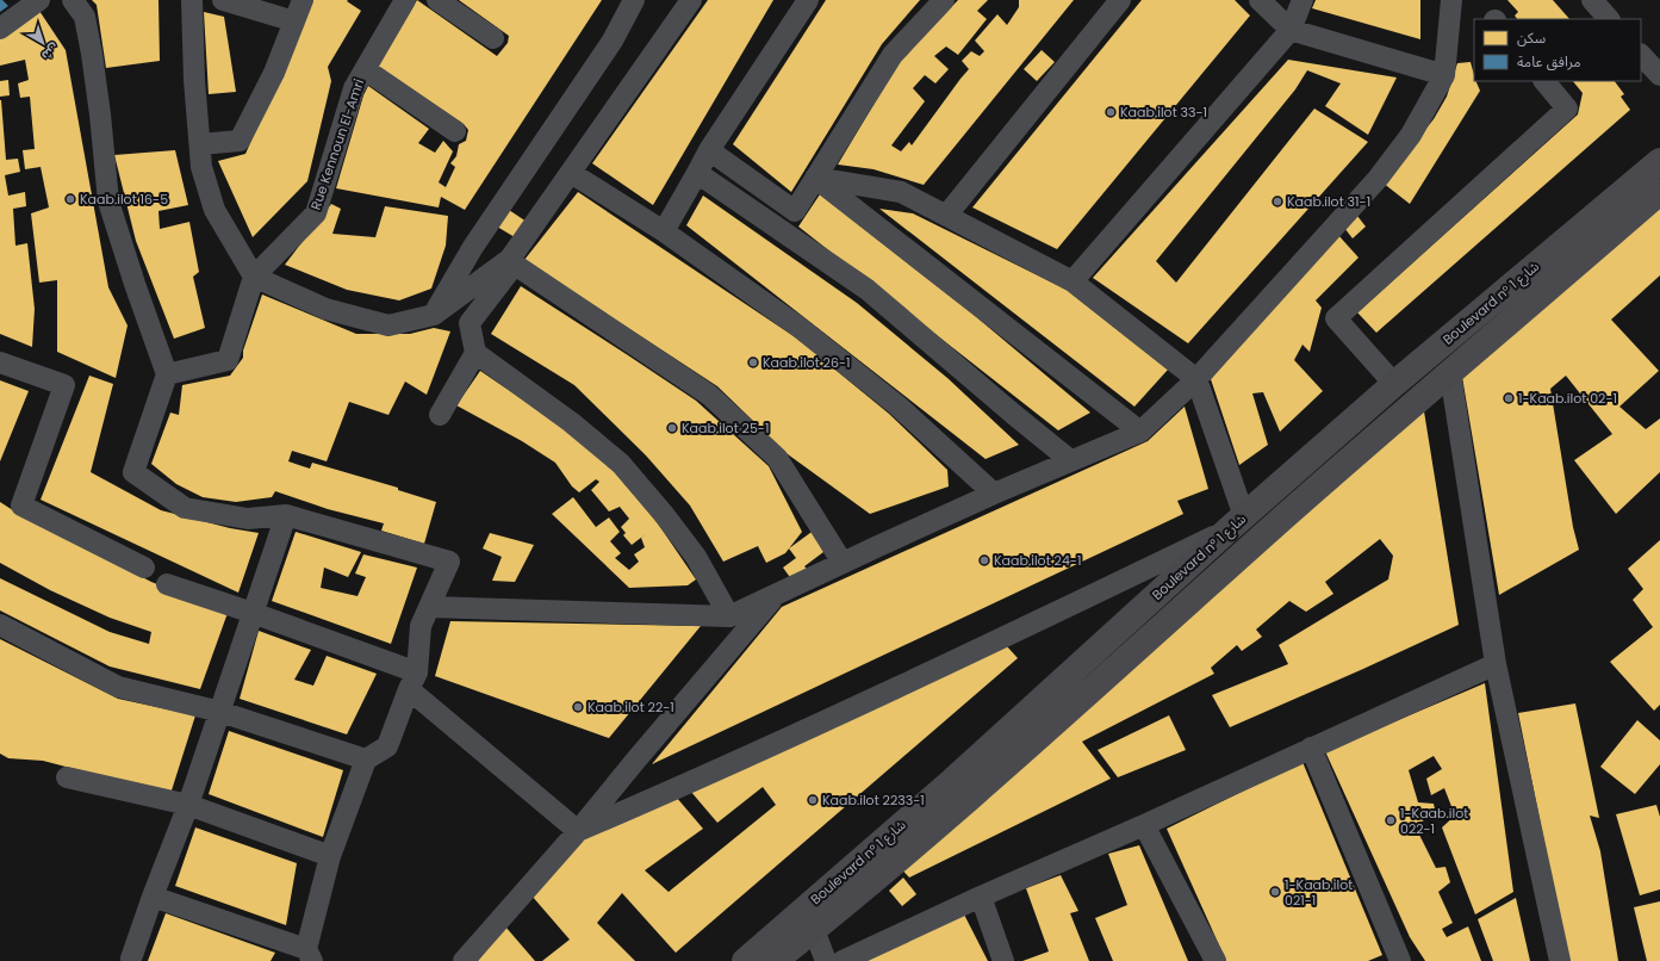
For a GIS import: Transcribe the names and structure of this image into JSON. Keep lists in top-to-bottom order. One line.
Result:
{"streets":{"main road":["Boulevard n° شارع 1"],"street":["Rue Kennoun El-Amri"]},"places":["Kaab.ilot 33-1","Kaab.ilot 16-5","Kaab.ilot 31-1","Kaab.ilot 26-1","1-Kaab.ilot 02-1","Kaab.ilot 25-1","Kaab.ilot 24-1","Kaab.ilot 22-1","Kaab.ilot 2233-1","1-Kaab.ilot 022-1","1-Kaab.ilot 021-1"],"legend":["سكن","مرافق عامة"],"north":"bottom right"}
